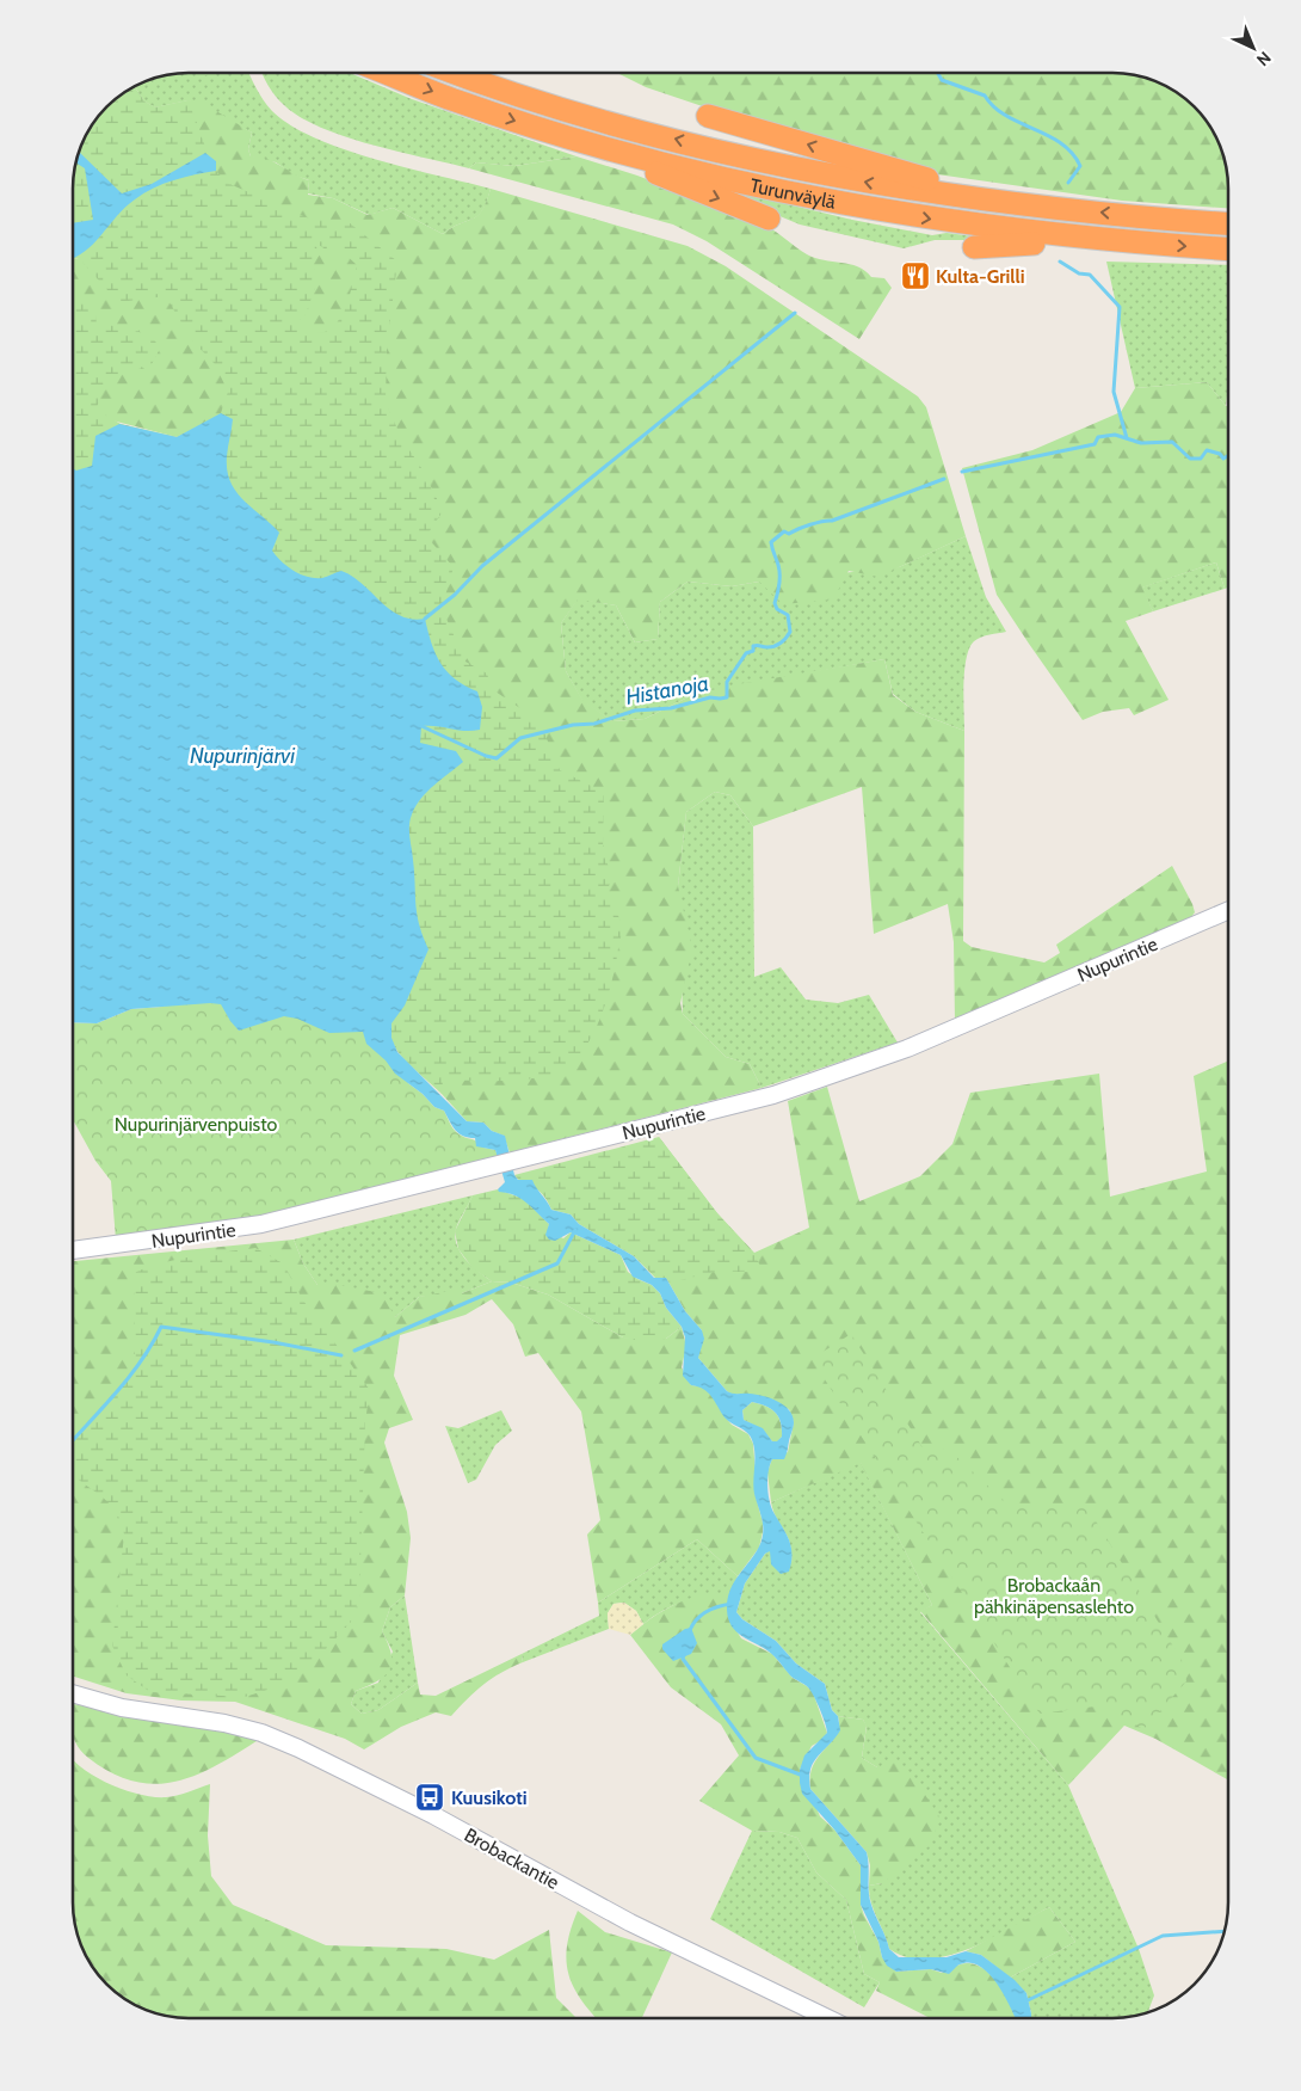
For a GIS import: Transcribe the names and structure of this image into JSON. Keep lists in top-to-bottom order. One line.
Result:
{"streets":{"highway":["Turunväylä"],"main road":["Nupurintie","Brobackantie"]},"water":["Histanoja","Nupurinjärvi"],"parks":["Nupurinjärvenpuisto","Brobackaån pähkinäpensaslehto"],"places":{"restaurant":["Kulta-Grilli"],"bus stop":["Kuusikoti"]},"north":"bottom right"}
